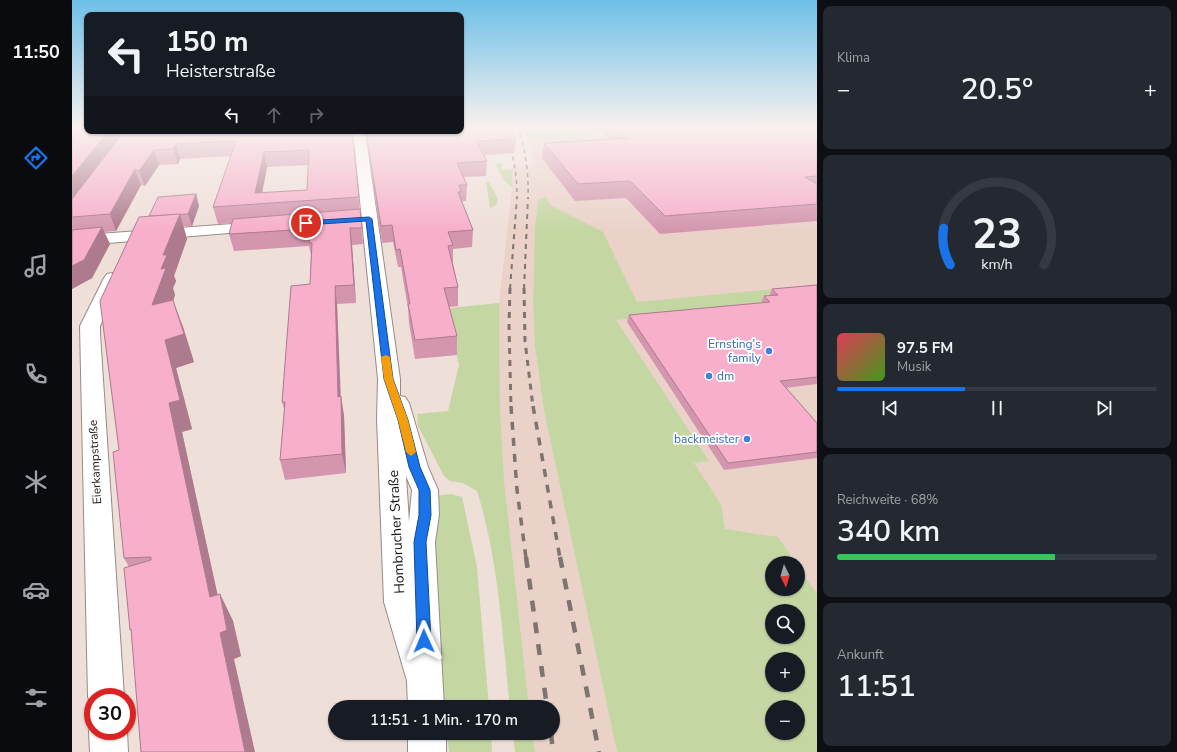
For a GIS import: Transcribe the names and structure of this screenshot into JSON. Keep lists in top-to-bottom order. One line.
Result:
{"streets":{"street":["Eierkampstraße","Hombrucher Straße"]},"places":["Ernsting's family","dm","backmeister"],"north":"bottom","page":{"tabs":"11:50","tile":["Klima",["Reichweite · 68%","340 km"],["Ankunft","11:51"]],"turn":["150 m","Heisterstraße"],"heat":["−","20.5°","+"],"song":["97.5 FM","Musik"],"map_buttons":["+","−"],"limit":"30","trip":"11:51 · 1 Min. · 170 m","gauge":["23","km/h"]}}
